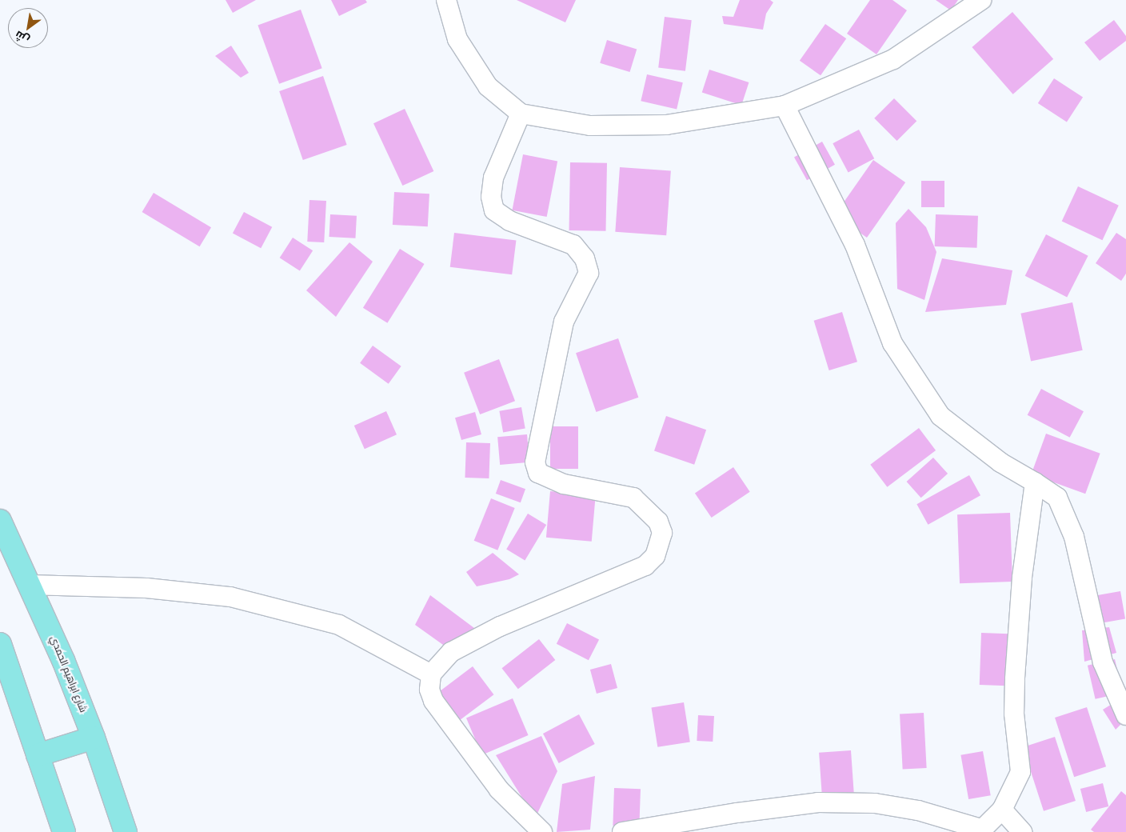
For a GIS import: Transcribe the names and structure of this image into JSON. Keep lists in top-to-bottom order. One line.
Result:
{"streets":{"main road":["شارع ابراهيم الحمدي"]},"north":"bottom left"}
